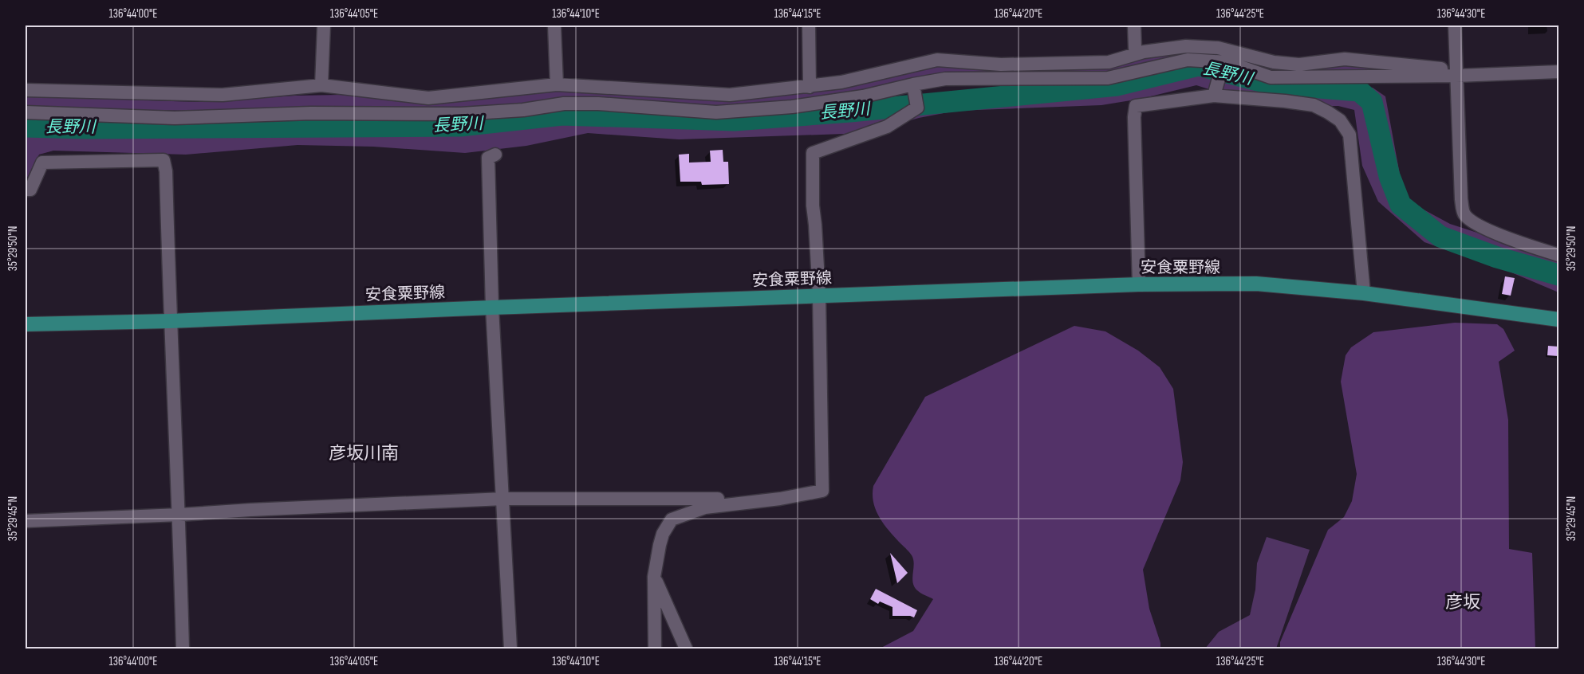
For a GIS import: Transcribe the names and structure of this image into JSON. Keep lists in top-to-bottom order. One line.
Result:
{"streets":{"main road":["安食粟野線"]},"districts":["彦坂川南","彦坂"],"water":["長野川"],"coordinates":["136°44'00\"E","136°44'05\"E","136°44'10\"E","136°44'15\"E","136°44'20\"E","136°44'25\"E","136°44'30\"E","35°29'50\"N","35°29'45\"N"]}
